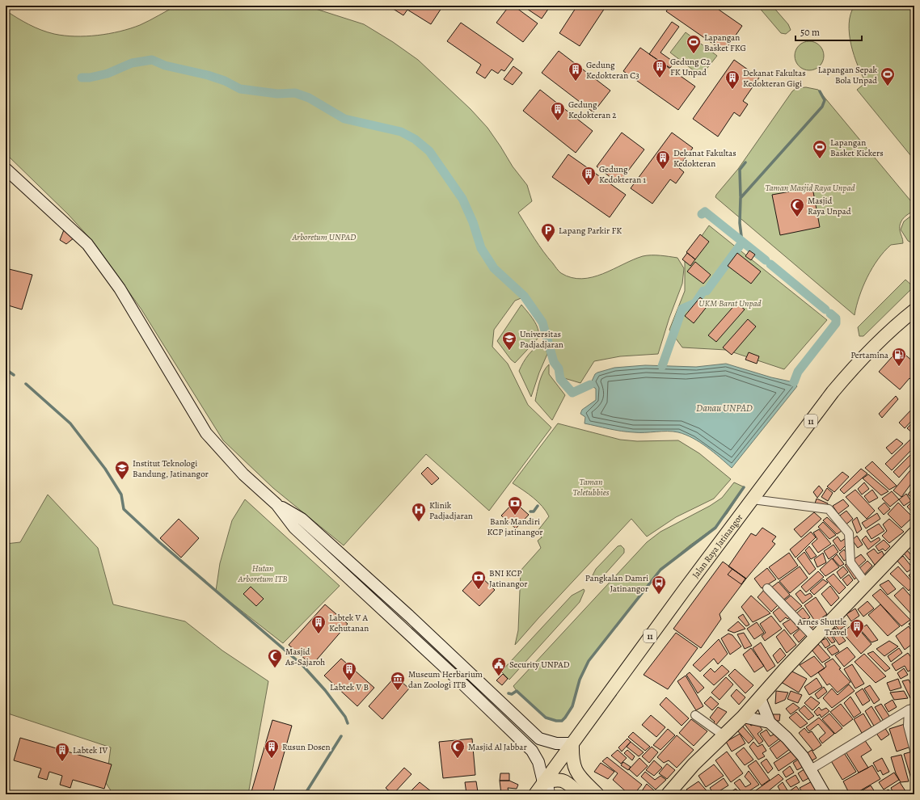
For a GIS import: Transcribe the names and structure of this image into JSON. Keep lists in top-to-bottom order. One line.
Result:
{"streets":{"highway":["11","Jalan Raya Jatinangor"]},"water":["Danau UNPAD"],"parks":["Taman Masjid Raya Unpad","Arboretum UNPAD","UKM Barat Unpad","Taman Teletubbies","Hutan Arboretum ITB"],"places":{"sports":["Lapangan Basket FKG","Lapangan Sepak Bola Unpad","Lapangan Basket Kickers"],"building":["Gedung C2 FK Unpad","Gedung Kedokteran C3","Dekanat Fakultas Kedokteran Gigi","Gedung Kedokteran 2","Dekanat Fakultas Kedokteran","Gedung Kedokteran 1","Labtek V A Kehutanan","Arnes Shuttle Travel","Labtek V B","Rusun Dosen","Labtek IV"],"mosque":["Masjid Raya Unpad","Masjid As-Sajaroh","Masjid Al Jabbar"],"parking":["Lapang Parkir FK"],"school or university":["Universitas Padjadjaran","Institut Teknologi Bandung, Jatinangor"],"fuel station":["Pertamina"],"bank":["Bank Mandiri KCP jatinangor","BNI KCP Jatinangor"],"hospital":["Klinik Padjadjaran"],"bus stop":["Pangkalan Damri Jatinangor"],"public building":["Security UNPAD"],"museum":["Museum Herbarium dan Zoologi ITB"]},"scale_bar":"50 m"}
